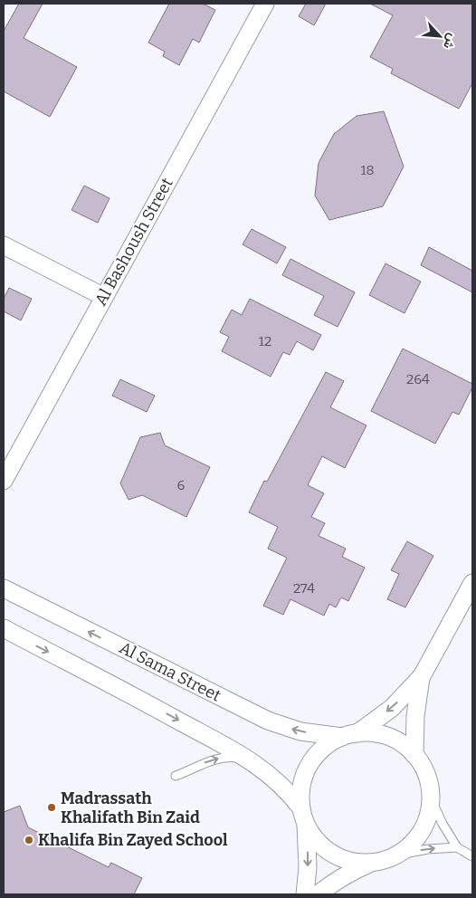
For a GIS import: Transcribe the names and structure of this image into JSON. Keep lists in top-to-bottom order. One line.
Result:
{"streets":{"street":["Al Bashoush Street","Al Sama Street"]},"places":["Madrassath Khalifath Bin Zaid","Khalifa Bin Zayed School"],"house_numbers":["18","12","264","6","274"],"north":"bottom right"}
